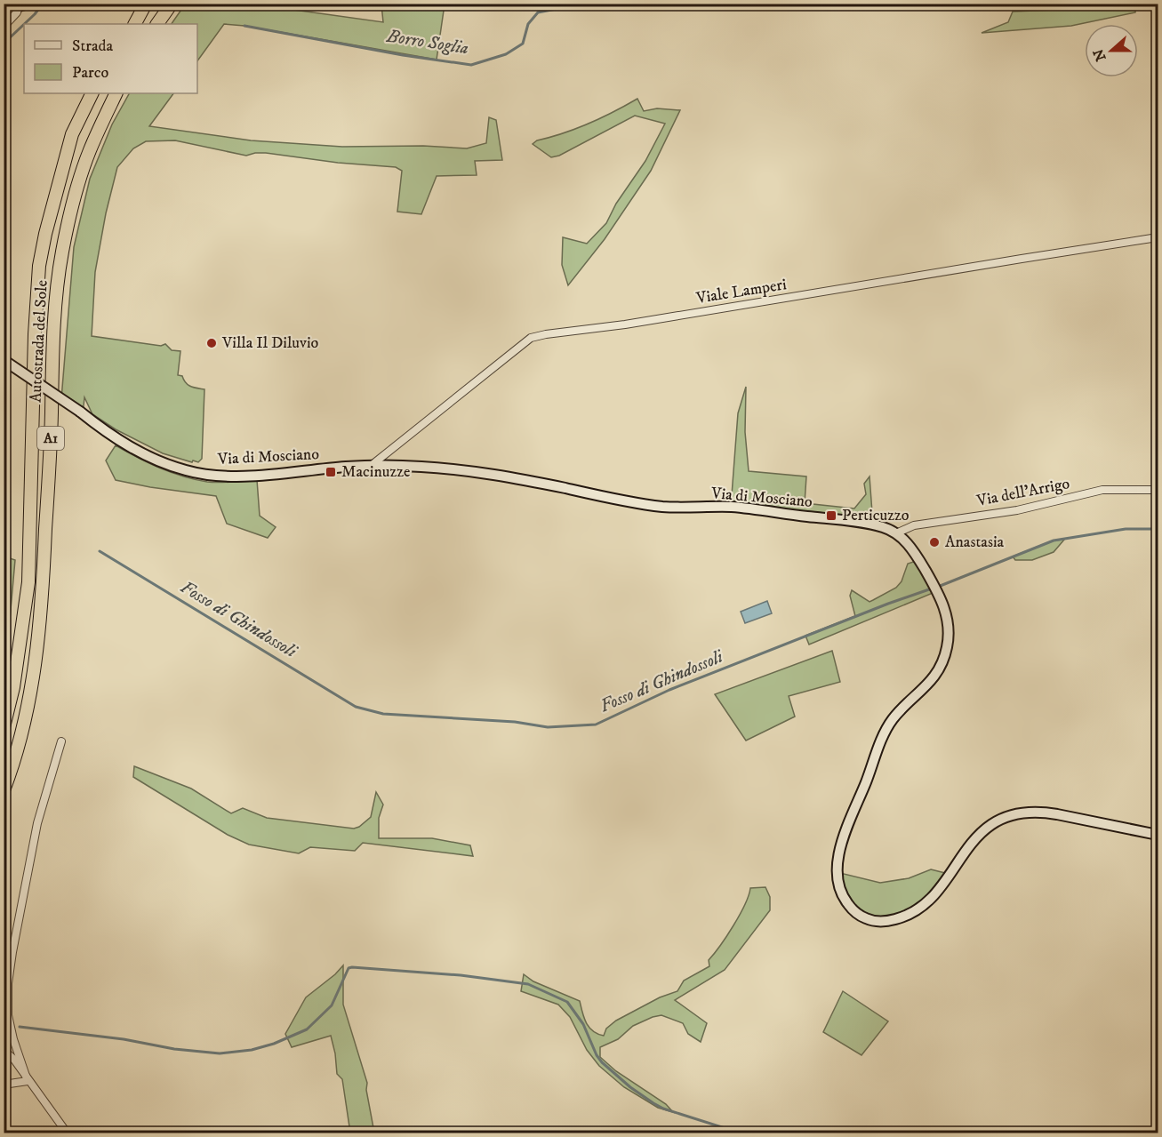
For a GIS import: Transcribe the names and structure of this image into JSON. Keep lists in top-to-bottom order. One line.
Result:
{"streets":{"highway":["Autostrada del Sole","A1"],"main road":["Via di Mosciano"],"street":["Viale Lamperi","Via dell'Arrigo"]},"crossings":[["Viale Lamperi","Via di Mosciano"],["Via di Mosciano","Via dell'Arrigo"]],"water":["Borro Soglia","Fosso di Ghindossoli"],"places":{"other":["Villa Il Diluvio","Anastasia"],"transit":["Macinuzze","Perticuzzo"]},"legend":["Strada","Parco"],"north":"left"}
